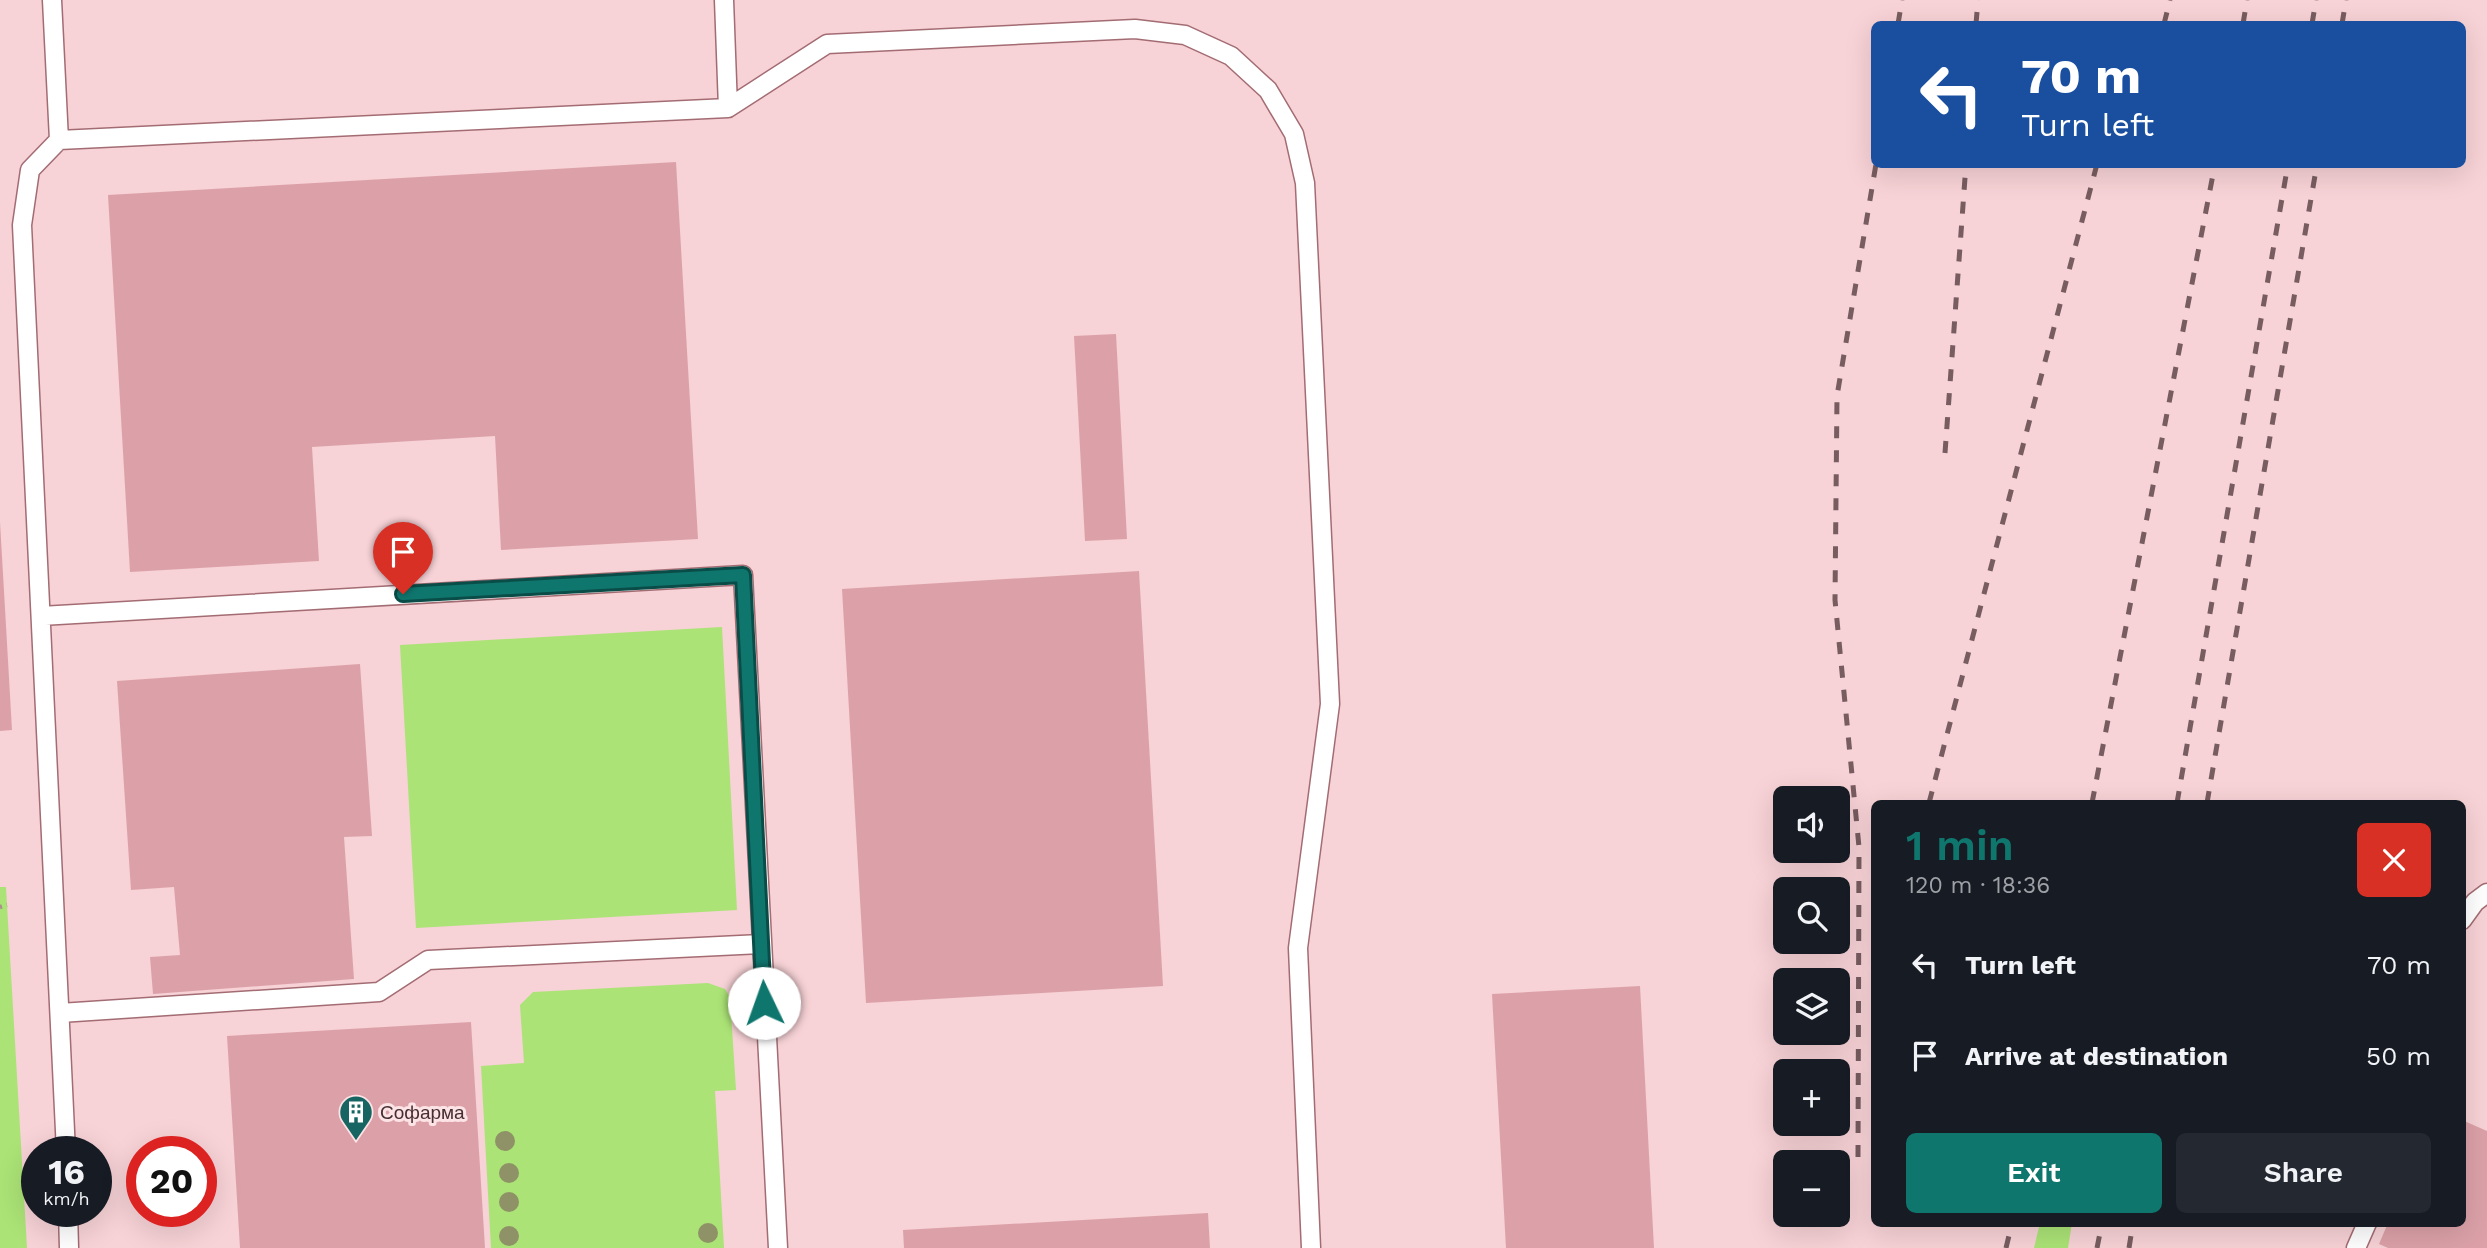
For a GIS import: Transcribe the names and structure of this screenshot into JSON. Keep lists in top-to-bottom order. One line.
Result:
{"places":{"building":["Софарма"]},"page":{"turn":["70 m","Turn left"],"map_buttons":["+","−"],"heading":["1 min","120 m · 18:36"],"list":[{"name":"Turn left","value":"70 m"},{"name":"Arrive at destination","value":"50 m"}],"buttons":["Exit","Share"],"speed":"16 km/h","limit":"20"}}
